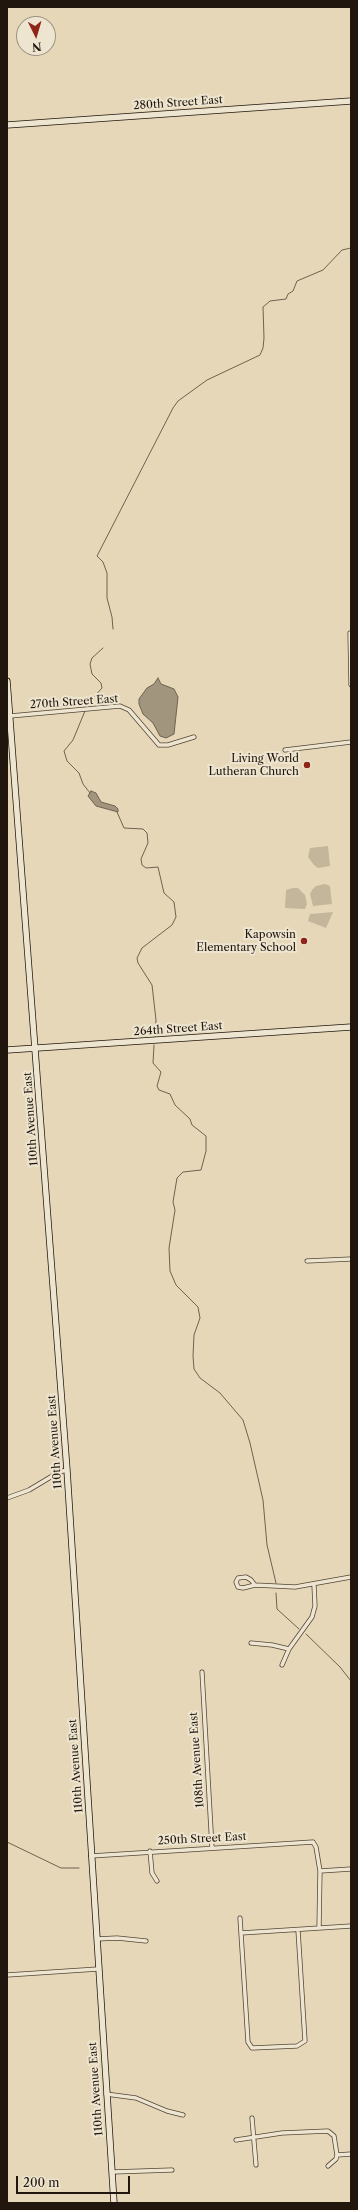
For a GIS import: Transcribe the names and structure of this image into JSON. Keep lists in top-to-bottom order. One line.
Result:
{"streets":{"street":["280th Street East","270th Street East","264th Street East","110th Avenue East","108th Avenue East","250th Street East"]},"crossings":[["270th Street East","110th Avenue East"],["264th Street East","110th Avenue East"],["110th Avenue East","250th Street East"],["108th Avenue East","250th Street East"]],"places":["Living World Lutheran Church","Kapowsin Elementary School"],"scale_bar":"200 m","north":"bottom"}
